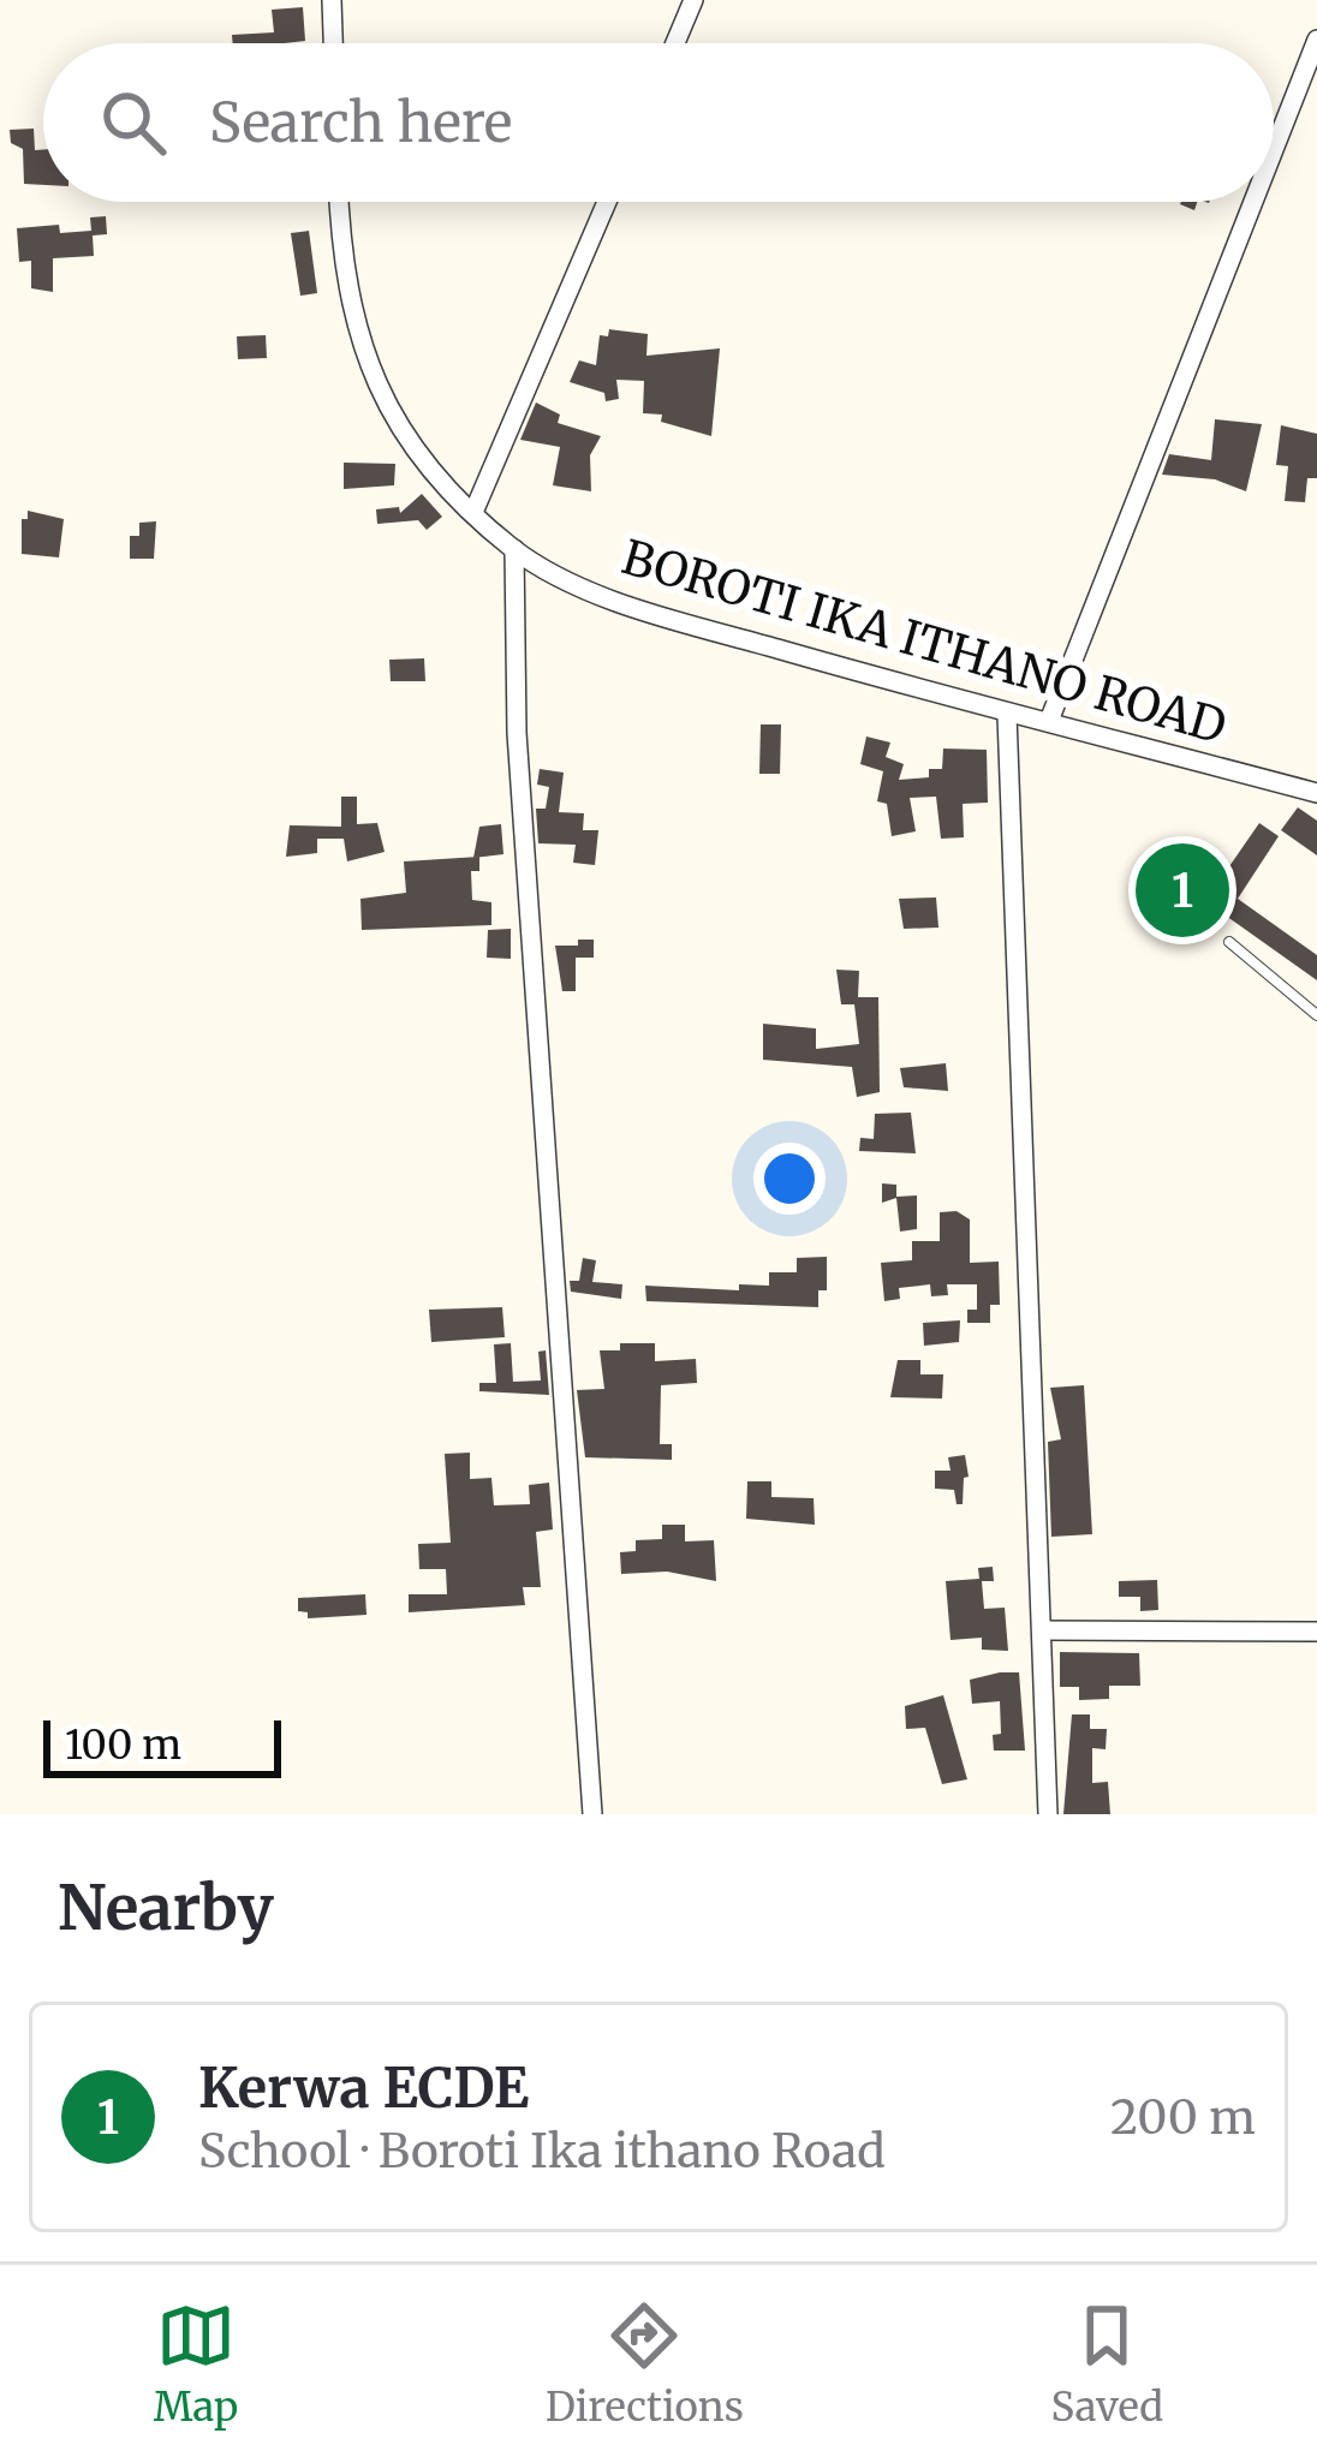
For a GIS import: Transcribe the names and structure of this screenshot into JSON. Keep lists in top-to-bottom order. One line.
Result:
{"streets":{"street":["BOROTI IKA ITHANO ROAD"]},"scale_bar":"100 m","page":{"search":"Search here","pins":"1","scale":"100 m","heading":"Nearby","list":[{"mark":"1","name":"Kerwa ECDE","note":"School · Boroti Ika ithano Road","value":"200 m"}],"nav":["Map","Directions","Saved"]}}
